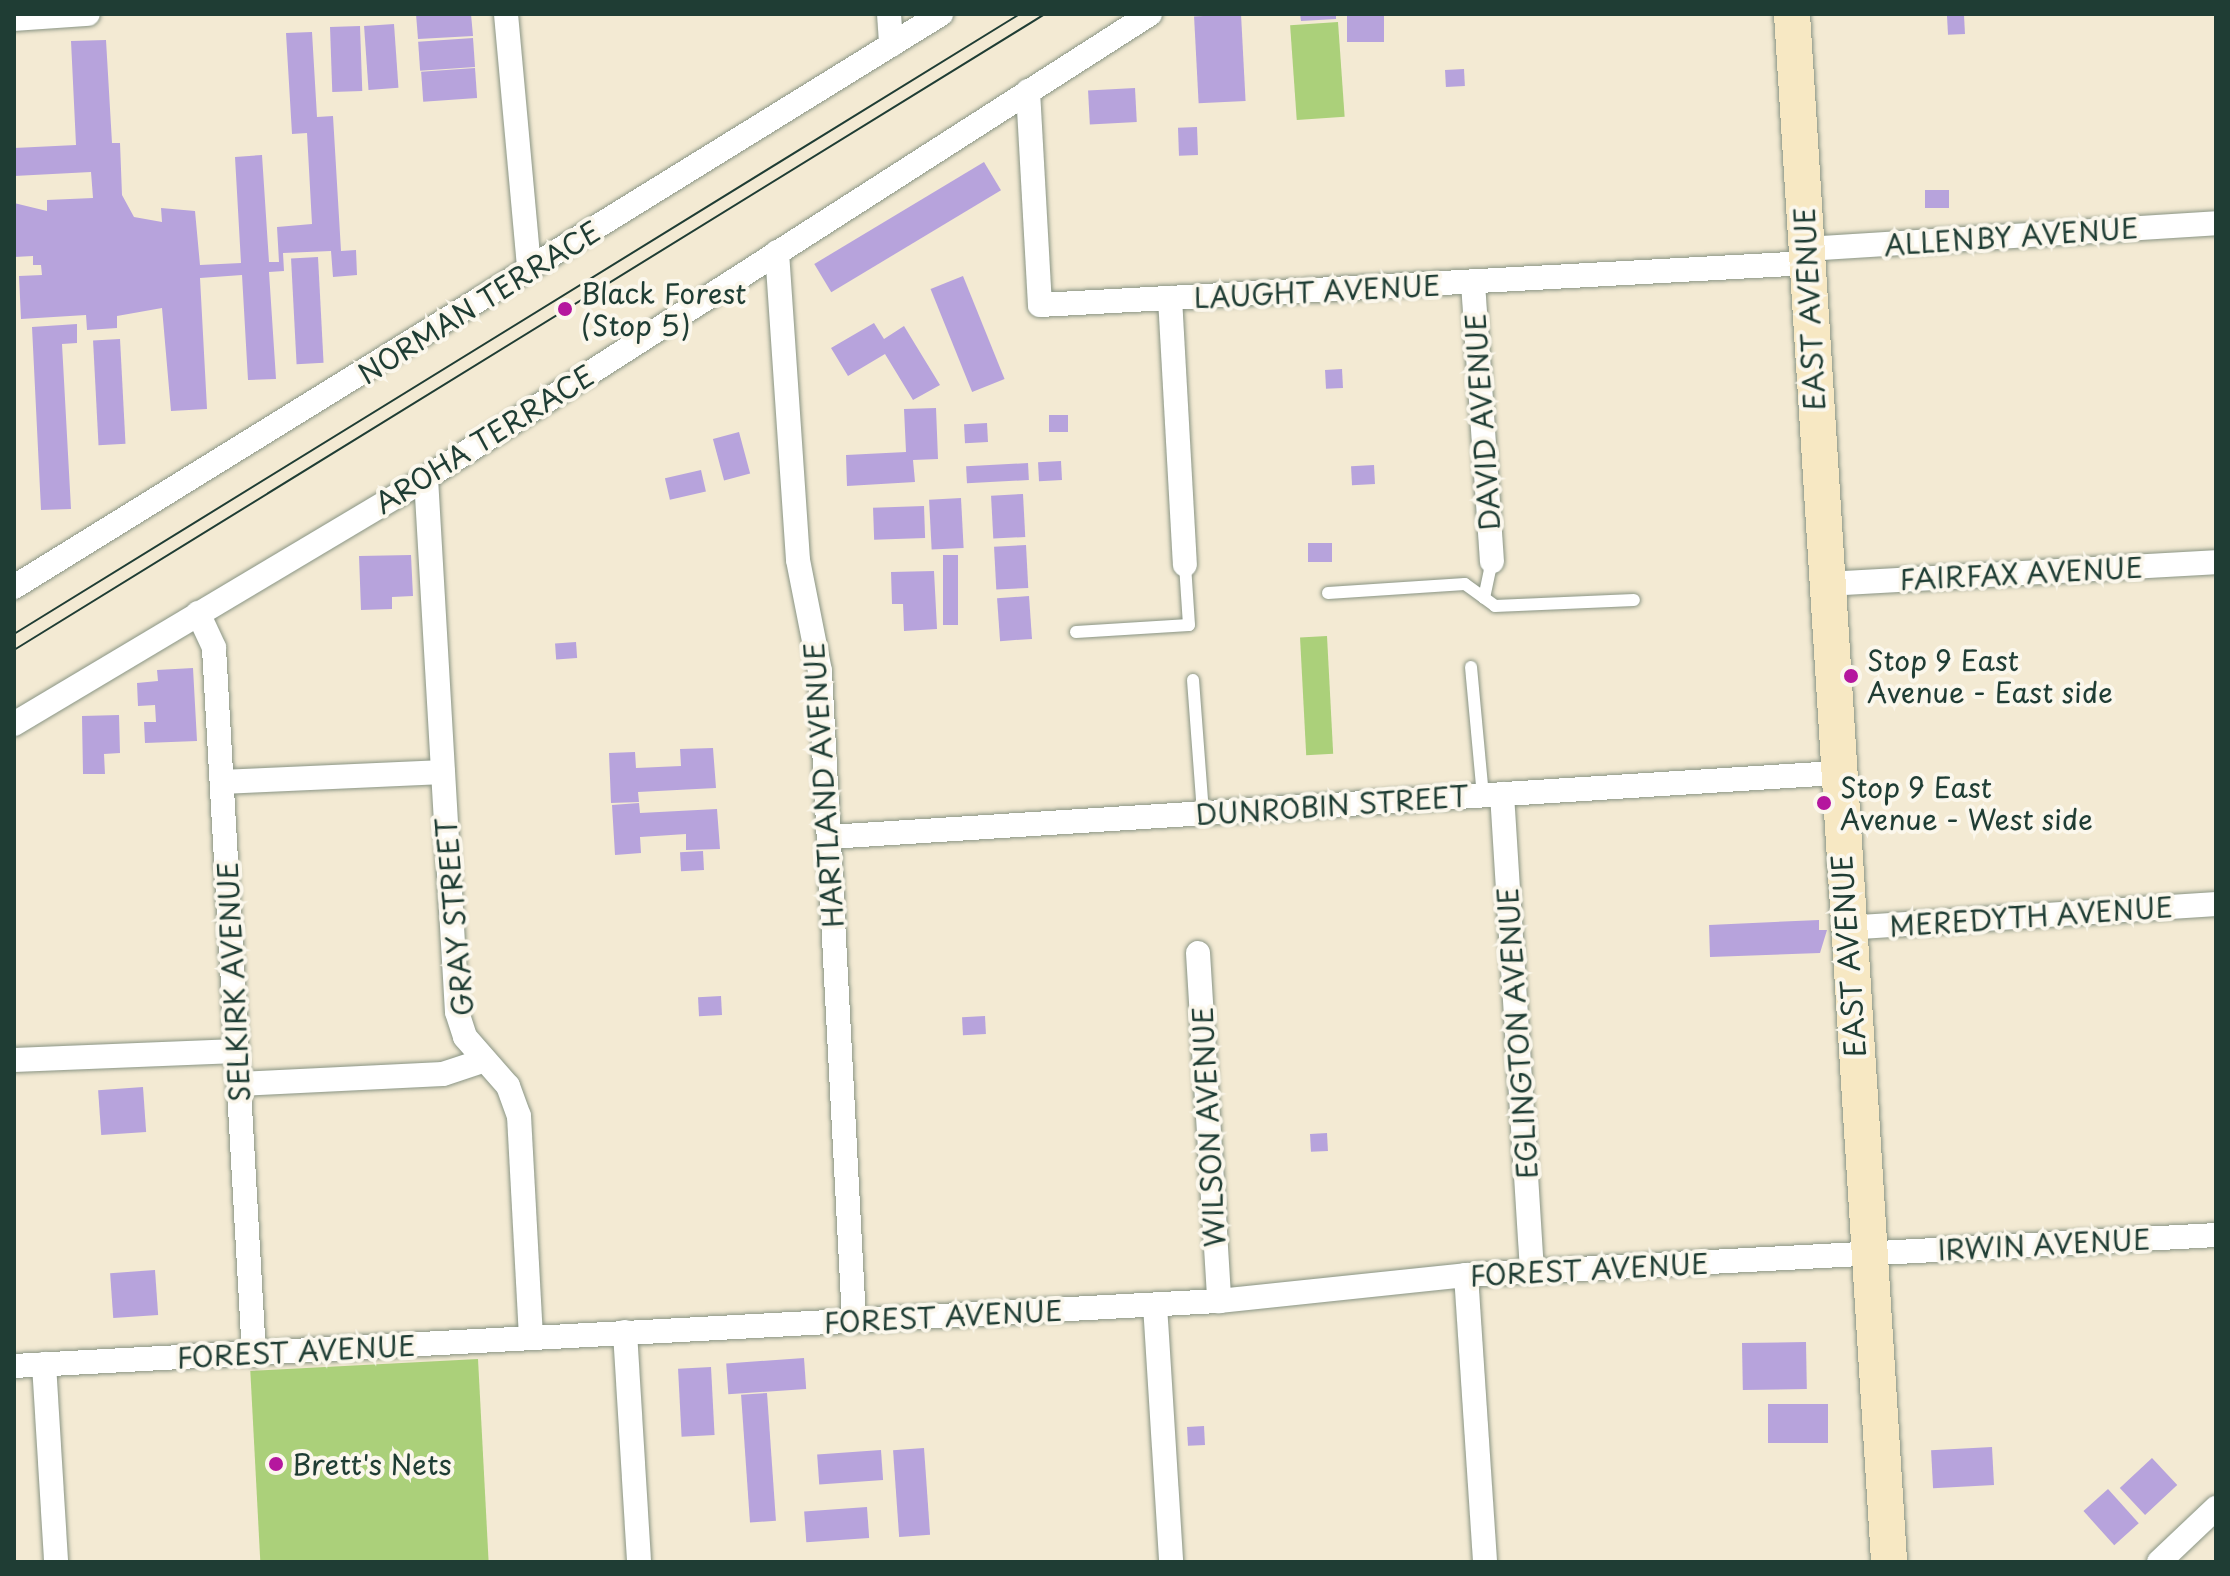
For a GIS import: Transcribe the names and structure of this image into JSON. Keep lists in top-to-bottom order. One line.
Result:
{"streets":{"street":["ALLENBY AVENUE","LAUGHT AVENUE","NORMAN TERRACE","EAST AVENUE","DAVID AVENUE","AROHA TERRACE","FAIRFAX AVENUE","HARTLAND AVENUE","DUNROBIN STREET","MEREDYTH AVENUE","GRAY STREET","SELKIRK AVENUE","EGLINGTON AVENUE","WILSON AVENUE","IRWIN AVENUE","FOREST AVENUE"]},"crossings":[["ALLENBY AVENUE","LAUGHT AVENUE"],["ALLENBY AVENUE","EAST AVENUE"],["LAUGHT AVENUE","EAST AVENUE"],["LAUGHT AVENUE","DAVID AVENUE"],["LAUGHT AVENUE","AROHA TERRACE"],["EAST AVENUE","FAIRFAX AVENUE"],["EAST AVENUE","DUNROBIN STREET"],["EAST AVENUE","MEREDYTH AVENUE"],["EAST AVENUE","IRWIN AVENUE"],["EAST AVENUE","FOREST AVENUE"],["AROHA TERRACE","HARTLAND AVENUE"],["AROHA TERRACE","GRAY STREET"],["AROHA TERRACE","SELKIRK AVENUE"],["HARTLAND AVENUE","DUNROBIN STREET"],["HARTLAND AVENUE","FOREST AVENUE"],["DUNROBIN STREET","EGLINGTON AVENUE"],["GRAY STREET","FOREST AVENUE"],["SELKIRK AVENUE","FOREST AVENUE"],["EGLINGTON AVENUE","FOREST AVENUE"],["WILSON AVENUE","FOREST AVENUE"],["IRWIN AVENUE","FOREST AVENUE"]],"places":["Black Forest (Stop 5)","Stop 9 East Avenue - East side","Stop 9 East Avenue - West side","Brett's Nets"]}
